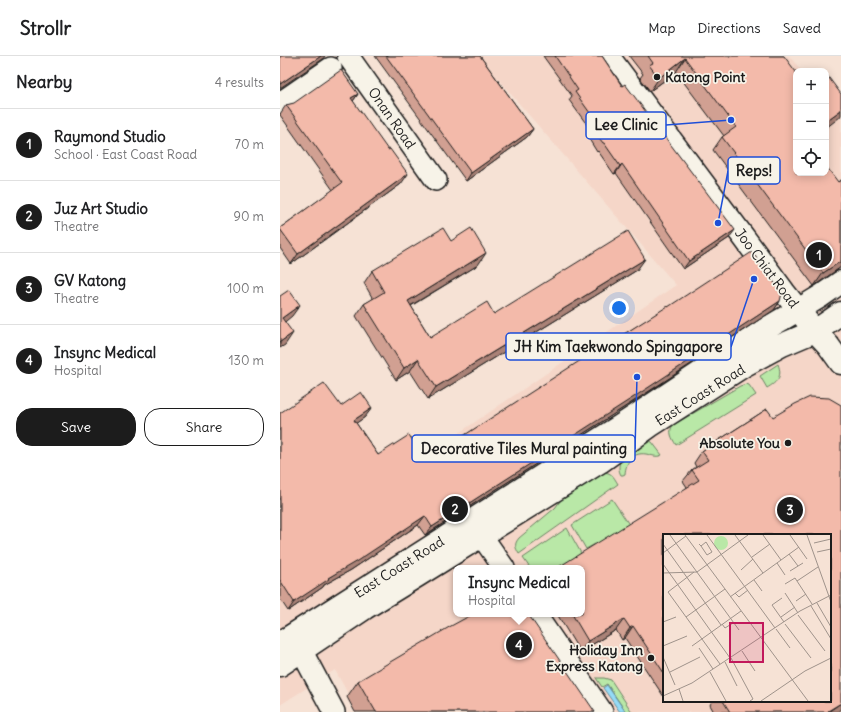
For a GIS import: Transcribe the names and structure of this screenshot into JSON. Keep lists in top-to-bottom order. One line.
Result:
{"streets":{"main road":["Joo Chiat Road","East Coast Road"],"street":["Onan Road"]},"crossings":[["Joo Chiat Road","East Coast Road"]],"places":["Katong Point","Lee Clinic","Reps!","JH Kim Taekwondo Spingapore","Decorative Tiles Mural painting","Absolute You","Holiday Inn Express Katong"],"page":{"header":"Strollr","nav":["Map","Directions","Saved"],"heading":["Nearby","4 results"],"map_buttons":["+","−"],"list":[{"mark":"1","name":"Raymond Studio","note":"School · East Coast Road","value":"70 m"},{"mark":"2","name":"Juz Art Studio","note":"Theatre","value":"90 m"},{"mark":"3","name":"GV Katong","note":"Theatre","value":"100 m"},{"mark":"4","name":"Insync Medical","note":"Hospital","value":"130 m"}],"pins":["1","2","3","4"],"buttons":["Save","Share"],"popup":["Insync Medical","Hospital"]}}
